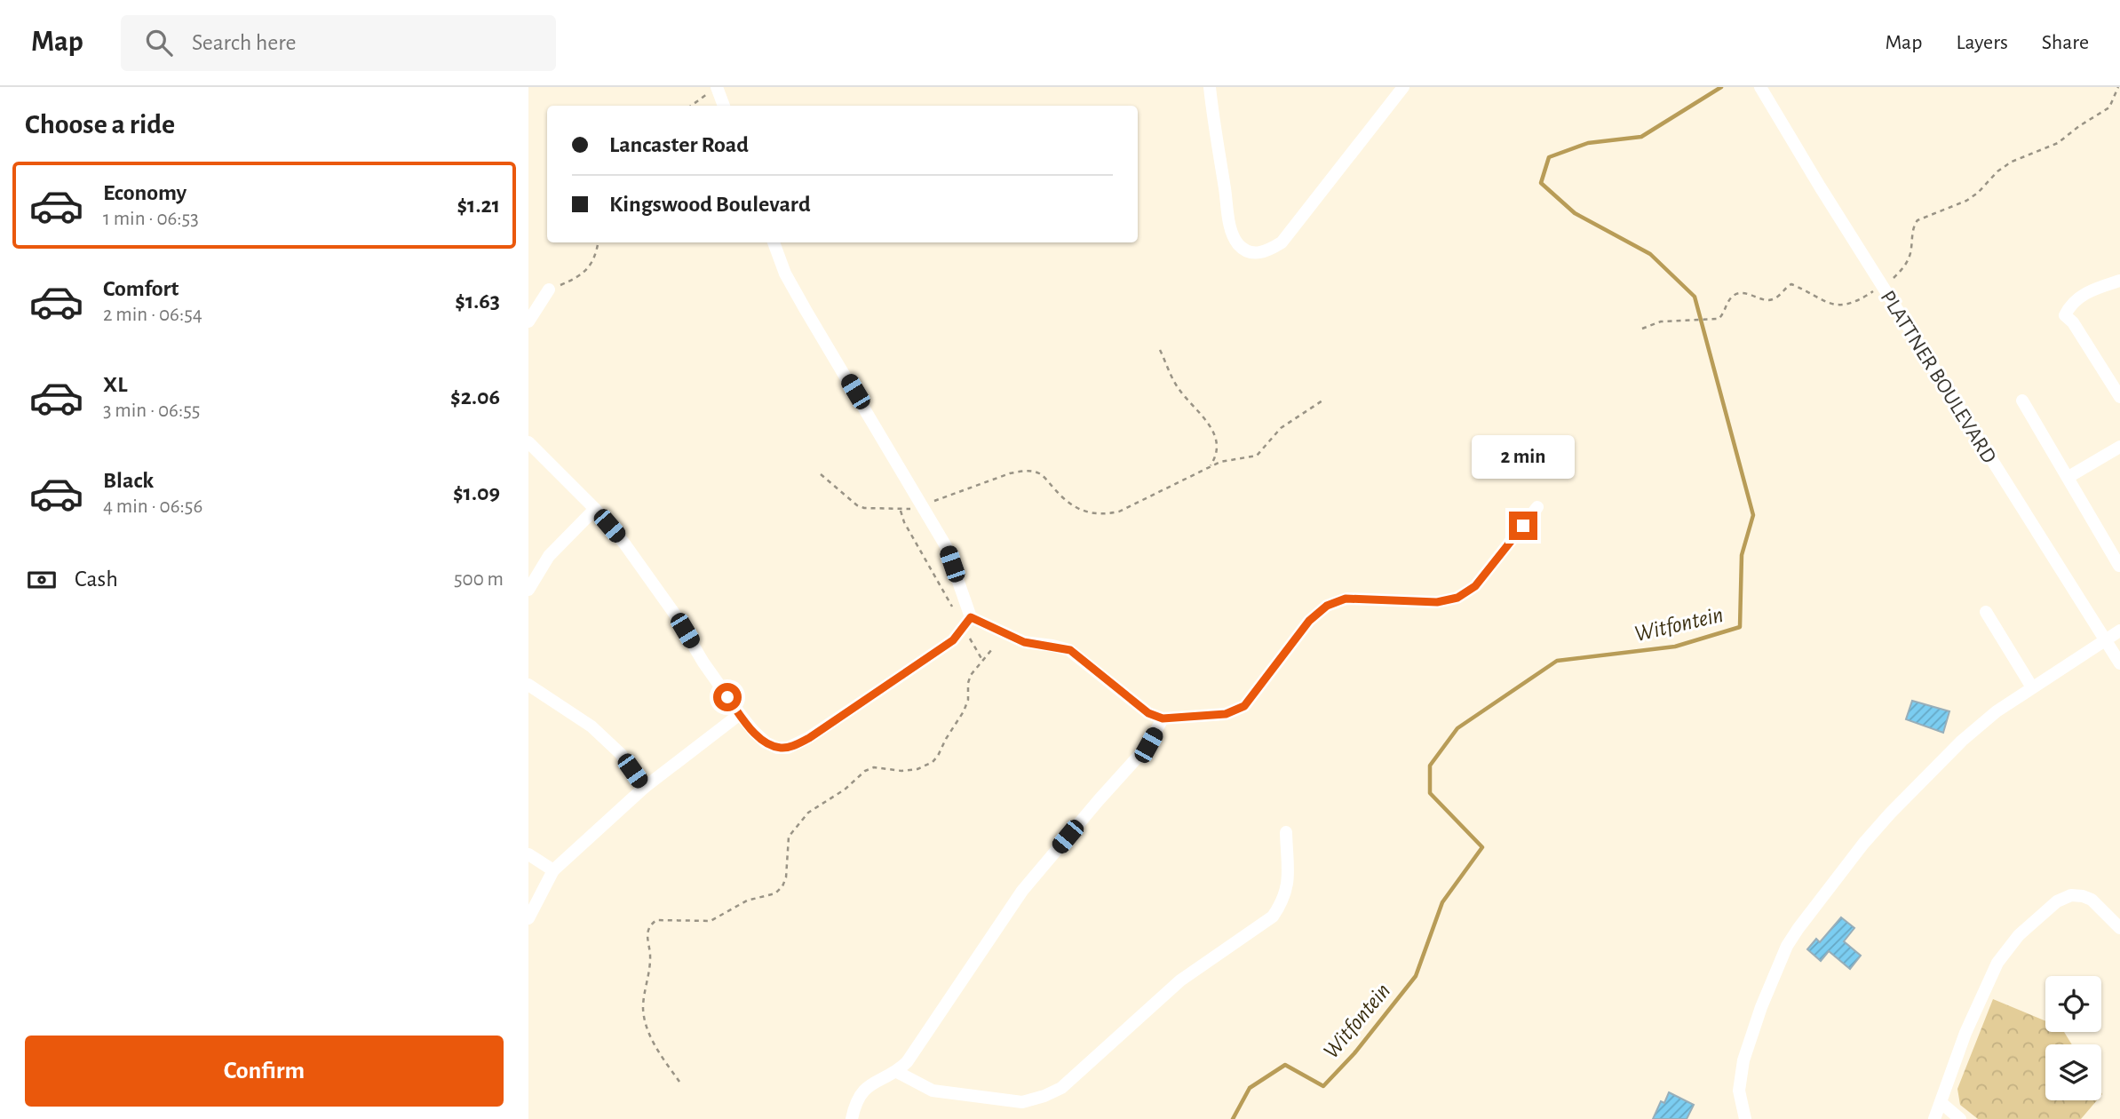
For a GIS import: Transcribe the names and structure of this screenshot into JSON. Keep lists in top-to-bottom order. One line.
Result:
{"streets":{"street":["PLATTNER BOULEVARD"]},"water":["Witfontein"],"page":{"header":"Map","search":"Search here","nav":["Map","Layers","Share"],"heading":"Choose a ride","banner":["Lancaster Road","Kingswood Boulevard"],"list":[{"name":"Economy","note":"1 min · 06:53","value":"$1.21"},{"name":"Comfort","note":"2 min · 06:54","value":"$1.63"},{"name":"XL","note":"3 min · 06:55","value":"$2.06"},{"name":"Black","note":"4 min · 06:56","value":"$1.09"}],"bubble":"2 min","pay":["Cash","500 m"],"buttons":"Confirm"}}
